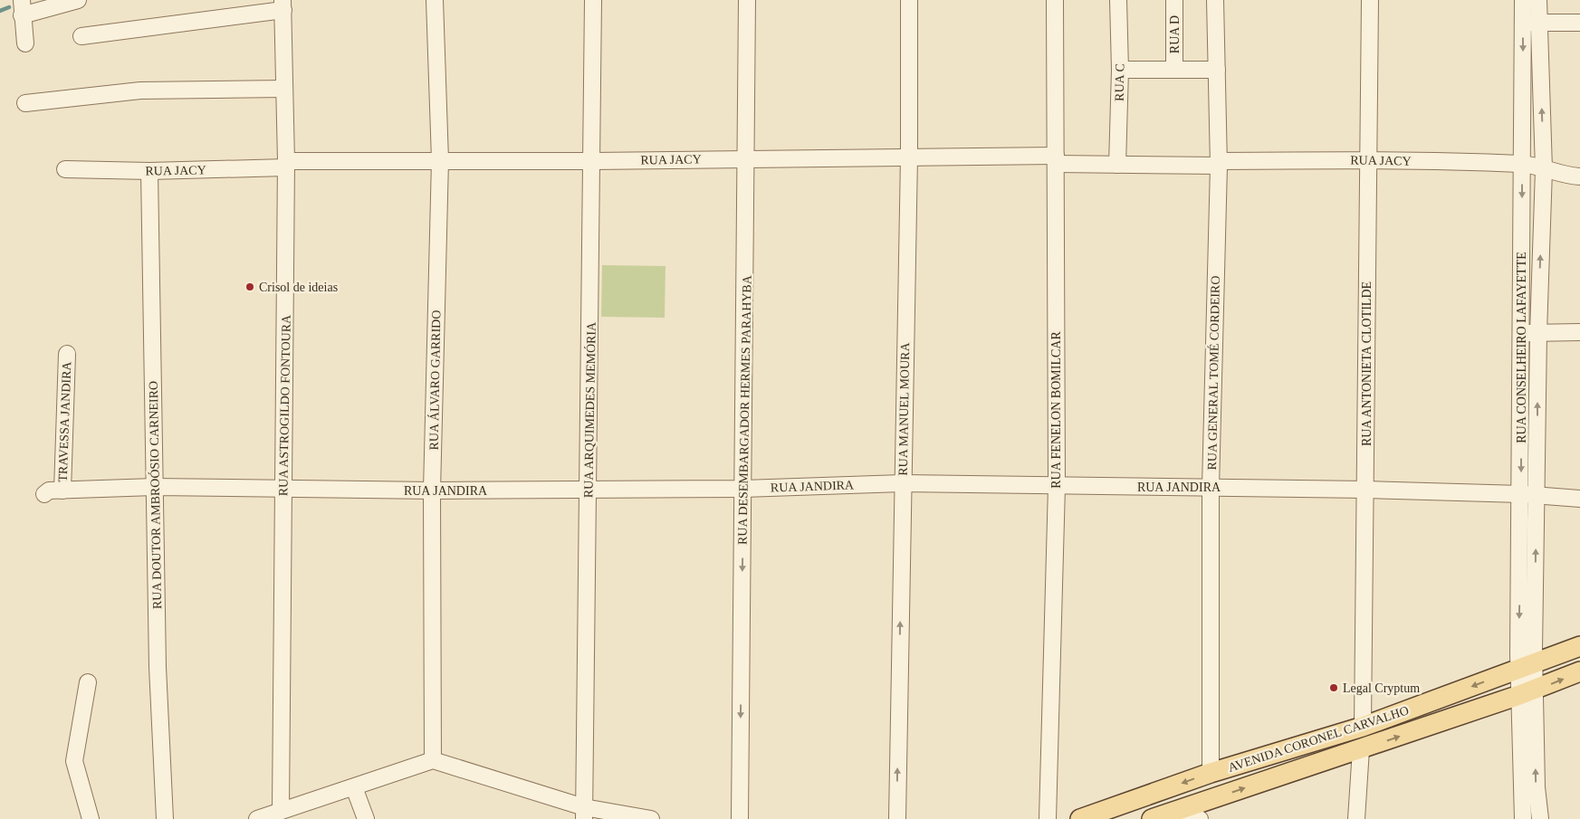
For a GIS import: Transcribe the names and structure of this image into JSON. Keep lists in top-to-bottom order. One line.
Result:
{"streets":{"main road":["AVENIDA CORONEL CARVALHO"],"street":["RUA D","RUA C","RUA JACY","RUA CONSELHEIRO LAFAYETTE","RUA ANTONIETA CLOTILDE","RUA GENERAL TOMÉ CORDEIRO","RUA ÁLVARO GARRIDO","RUA ASTROGILDO FONTOURA","RUA MANUEL MOURA","RUA ARQUIMEDES MEMÓRIA","RUA DESEMBARGADOR HERMES PARAHYBA","RUA FENELON BOMILCAR","TRAVESSA JANDIRA","RUA JANDIRA","RUA DOUTOR AMBROÓSIO CARNEIRO"]},"crossings":[["RUA D","RUA C"],["RUA D","RUA GENERAL TOMÉ CORDEIRO"],["RUA C","RUA JACY"],["RUA JACY","RUA CONSELHEIRO LAFAYETTE"],["RUA JACY","RUA ANTONIETA CLOTILDE"],["RUA JACY","RUA GENERAL TOMÉ CORDEIRO"],["RUA JACY","RUA ÁLVARO GARRIDO"],["RUA JACY","RUA ASTROGILDO FONTOURA"],["RUA JACY","RUA MANUEL MOURA"],["RUA JACY","RUA ARQUIMEDES MEMÓRIA"],["RUA JACY","RUA DESEMBARGADOR HERMES PARAHYBA"],["RUA JACY","RUA FENELON BOMILCAR"],["RUA JACY","RUA DOUTOR AMBROÓSIO CARNEIRO"],["RUA CONSELHEIRO LAFAYETTE","RUA JANDIRA"],["RUA CONSELHEIRO LAFAYETTE","AVENIDA CORONEL CARVALHO"],["RUA ANTONIETA CLOTILDE","RUA JANDIRA"],["RUA ANTONIETA CLOTILDE","AVENIDA CORONEL CARVALHO"],["RUA GENERAL TOMÉ CORDEIRO","RUA JANDIRA"],["RUA GENERAL TOMÉ CORDEIRO","AVENIDA CORONEL CARVALHO"],["RUA ÁLVARO GARRIDO","RUA JANDIRA"],["RUA ASTROGILDO FONTOURA","RUA JANDIRA"],["RUA MANUEL MOURA","RUA JANDIRA"],["RUA ARQUIMEDES MEMÓRIA","RUA JANDIRA"],["RUA DESEMBARGADOR HERMES PARAHYBA","RUA JANDIRA"],["RUA FENELON BOMILCAR","RUA JANDIRA"],["TRAVESSA JANDIRA","RUA JANDIRA"],["RUA JANDIRA","RUA DOUTOR AMBROÓSIO CARNEIRO"]],"one_way":["RUA MANUEL MOURA","RUA DESEMBARGADOR HERMES PARAHYBA"],"places":["Crisol de ideias","Legal Cryptum"]}
